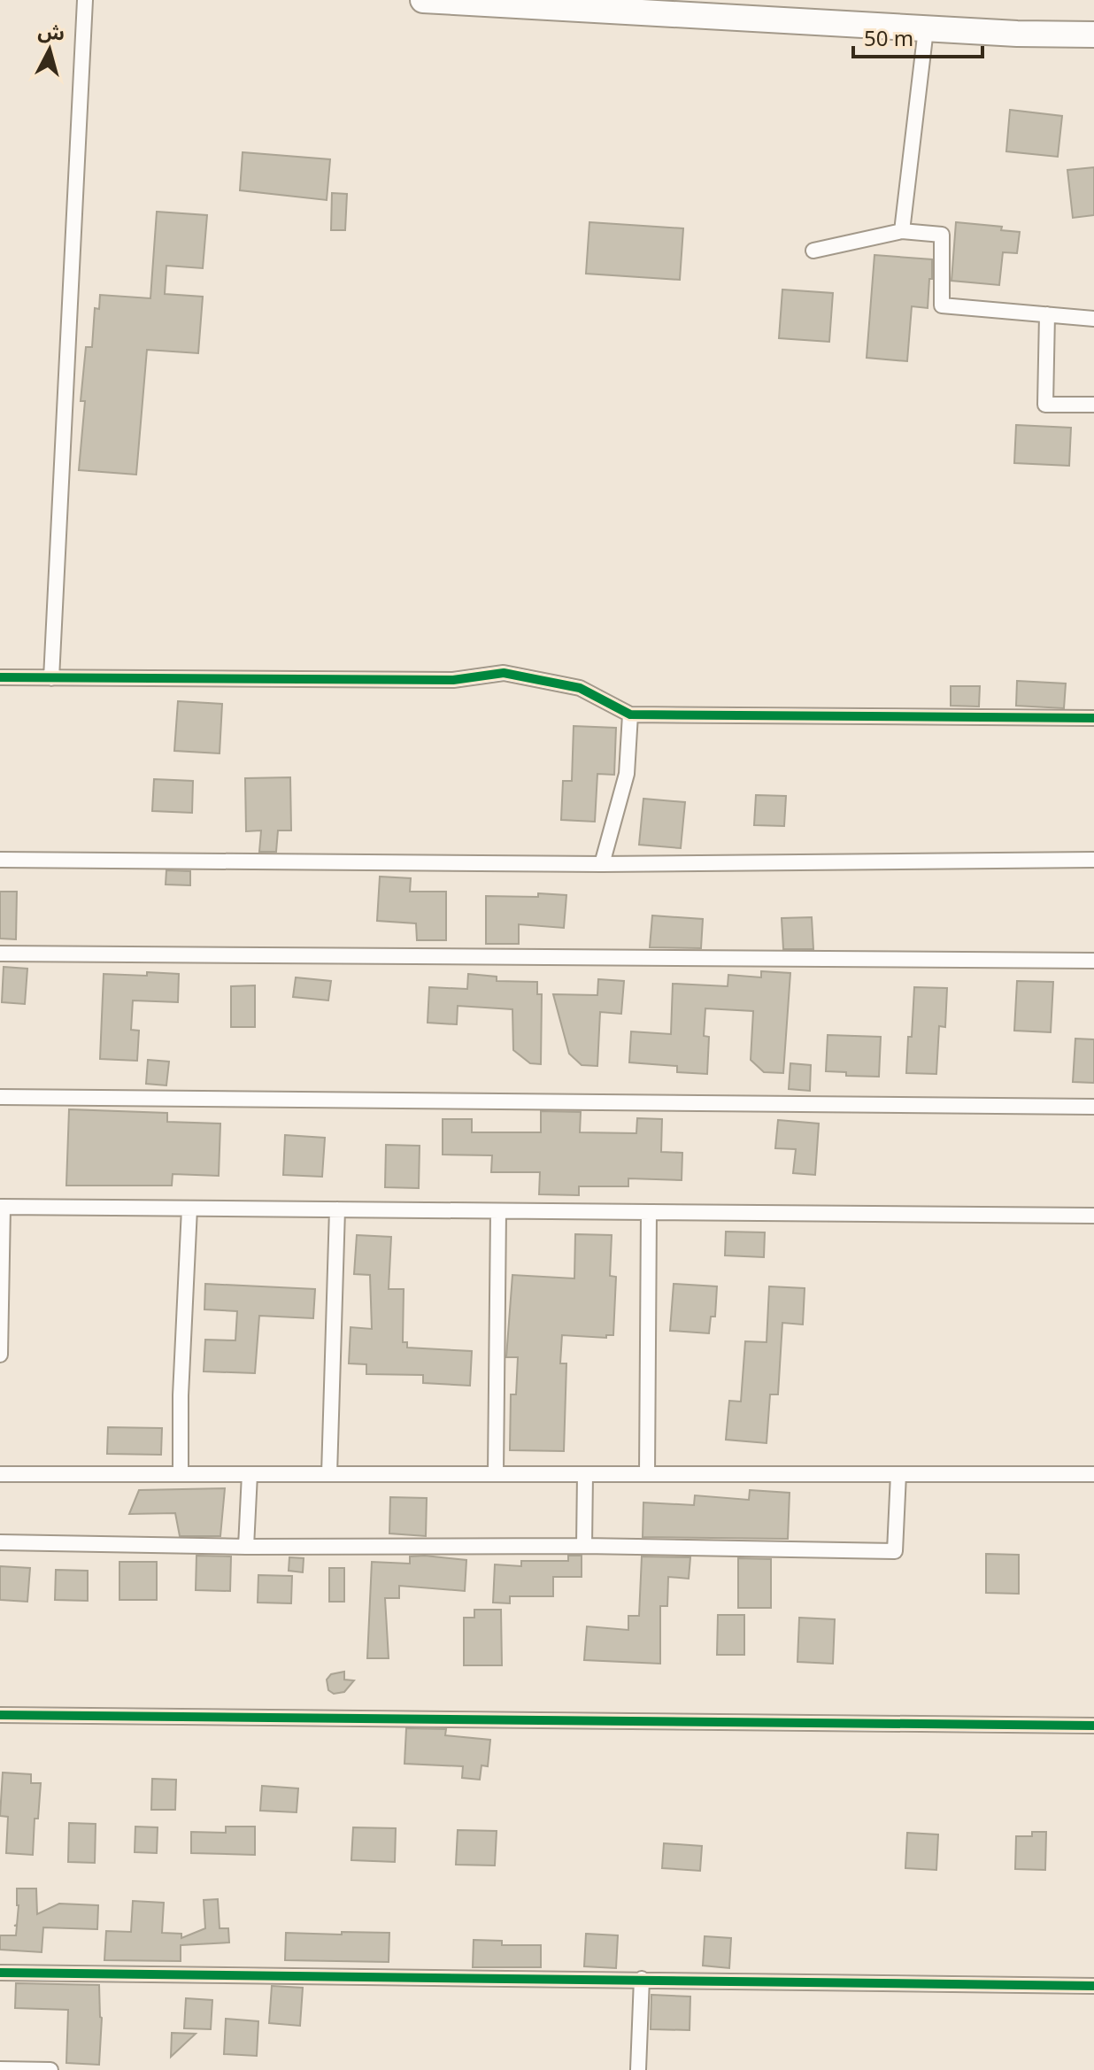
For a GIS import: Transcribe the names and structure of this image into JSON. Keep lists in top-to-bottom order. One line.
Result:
{"scale_bar":"50 m","north":"top"}
